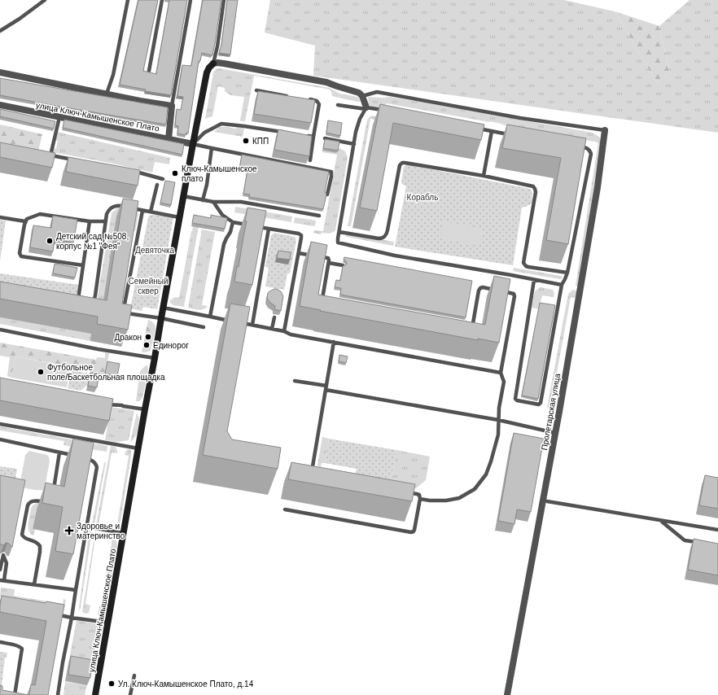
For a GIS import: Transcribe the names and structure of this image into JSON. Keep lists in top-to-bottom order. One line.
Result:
{"streets":{"street":["улица Ключ-Камышенское Плато","Пролетарская улица"]},"parks":["Корабль","Девяточка","Семейный сквер"],"places":{"other":["КПП","Ключ-Камышенское плато","Детский сад №508, корпус №1 \"Фея\"","Дракон","Единорог","Футбольное поле/Баскетбольная площадка","Ул. Ключ-Камышенское Плато, д.14"],"health":["Здоровье и материнство"]}}
